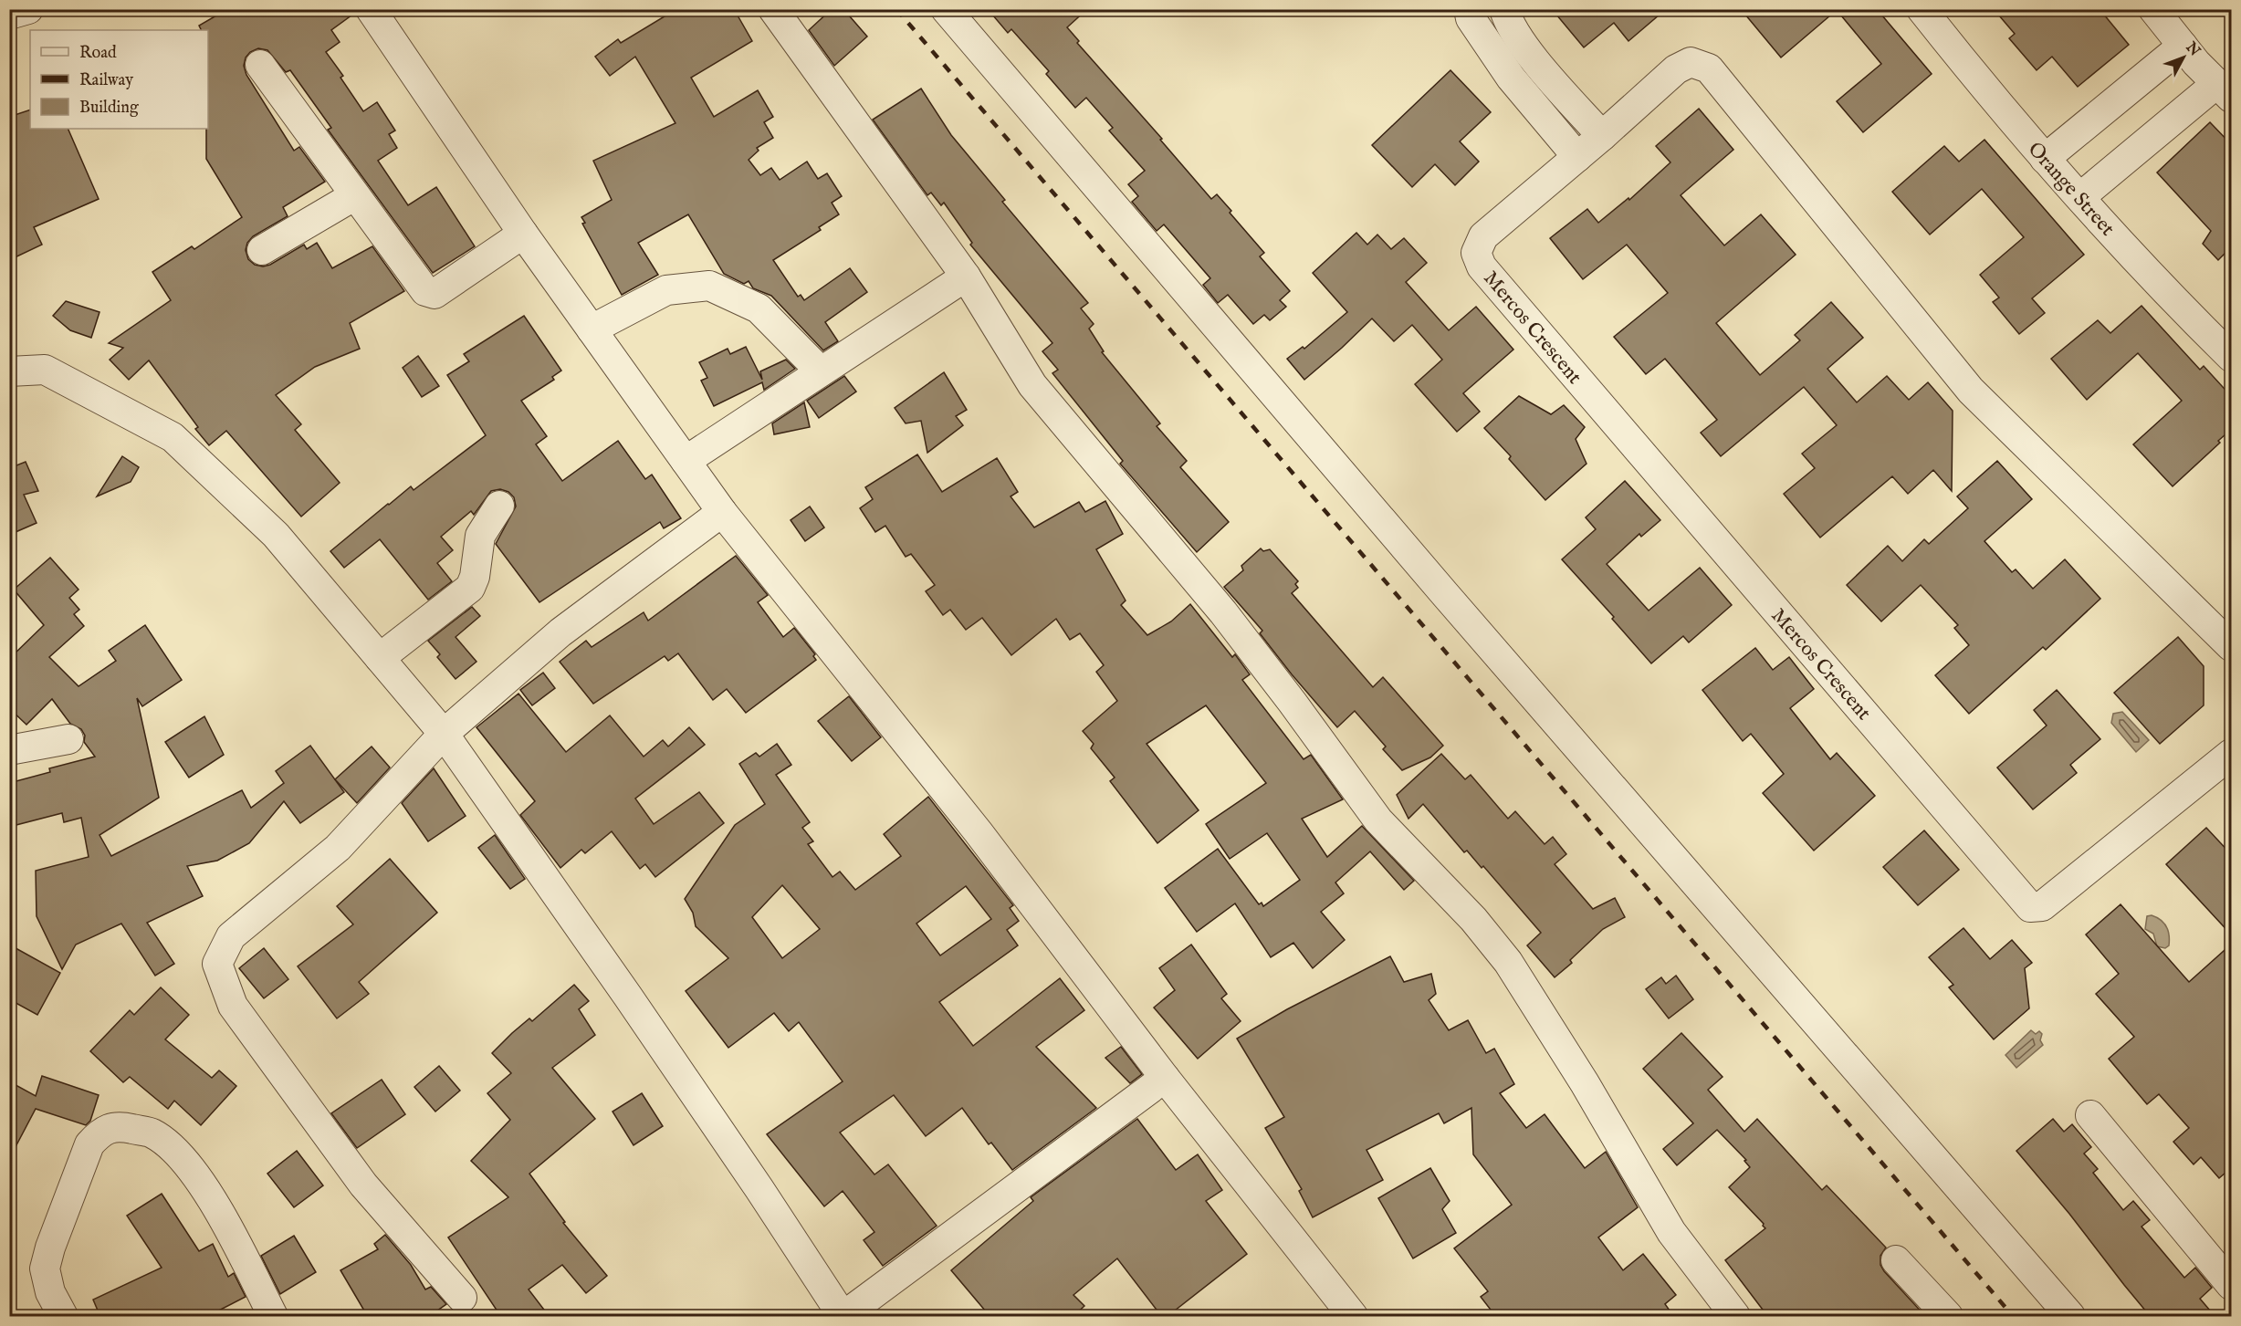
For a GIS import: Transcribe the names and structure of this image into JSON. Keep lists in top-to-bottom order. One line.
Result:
{"streets":{"street":["Orange Street","Mercos Crescent"]},"legend":["Road","Railway","Building"],"north":"top right"}
